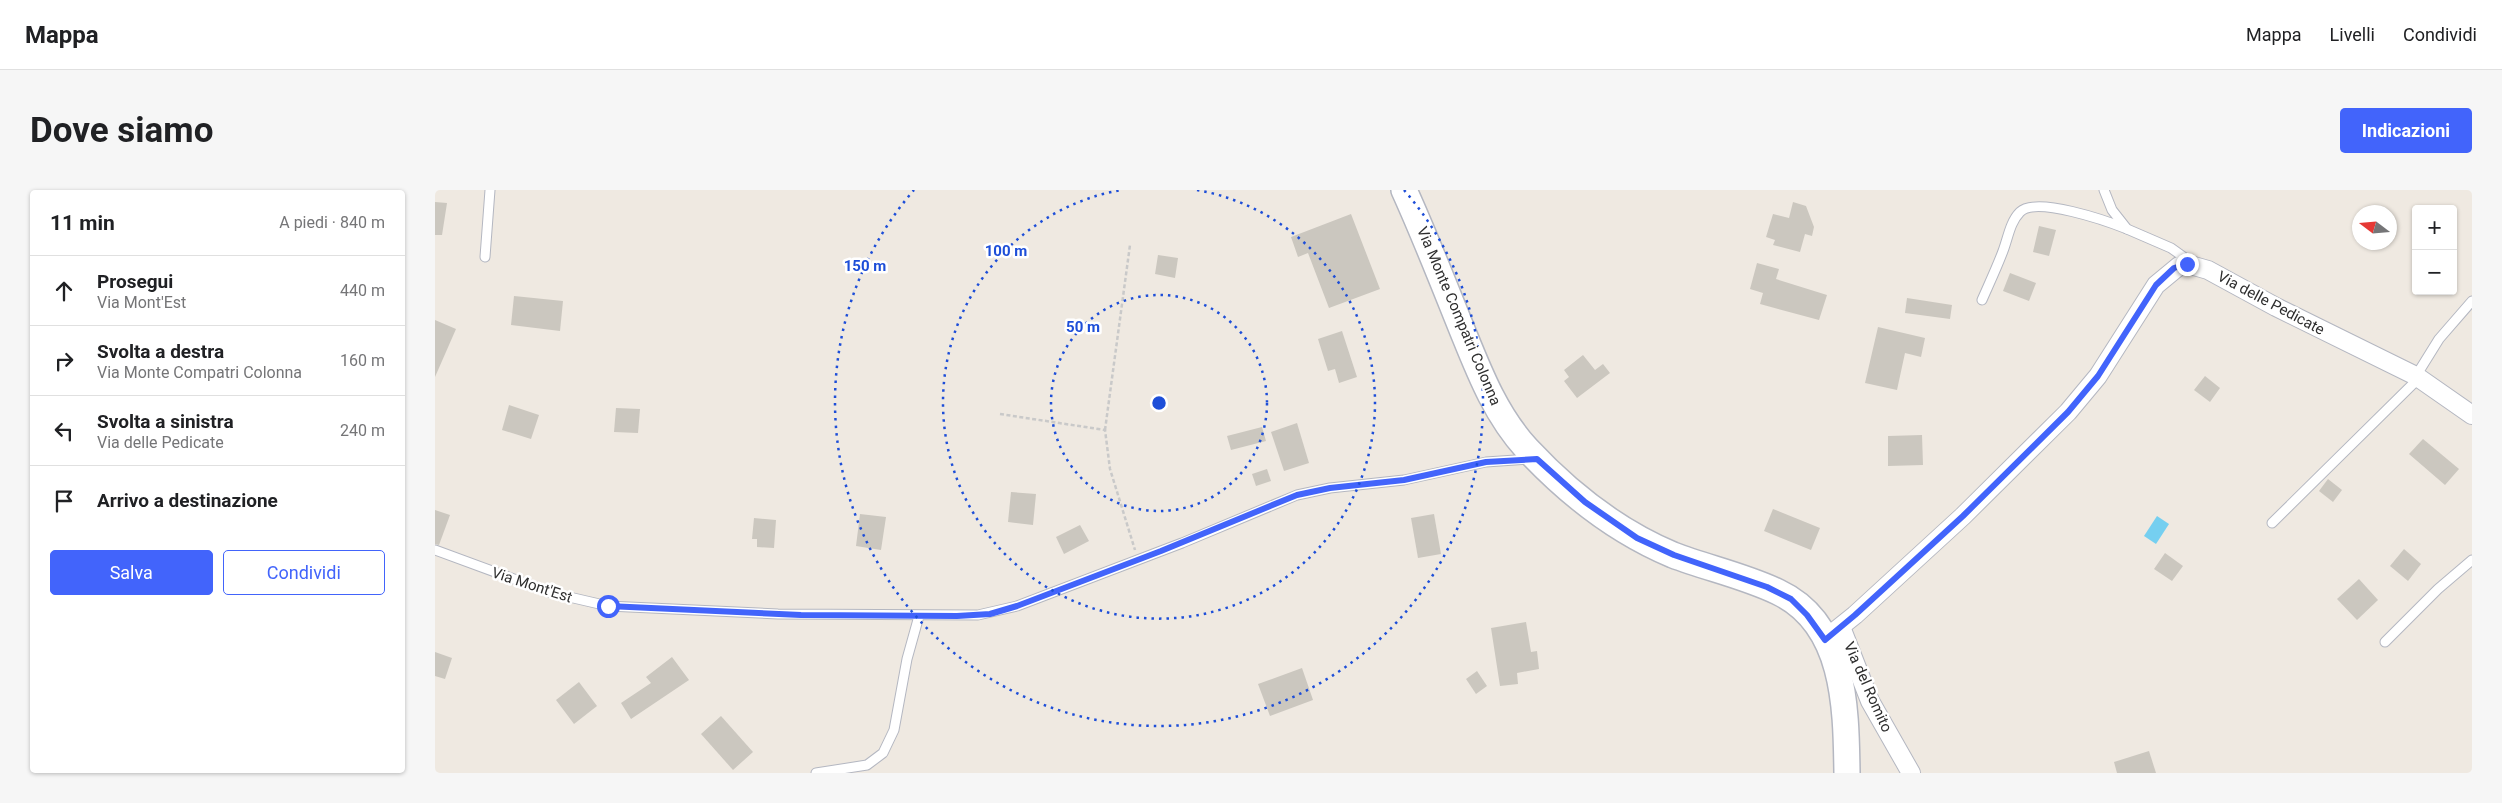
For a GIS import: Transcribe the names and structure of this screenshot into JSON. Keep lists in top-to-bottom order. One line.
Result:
{"streets":{"street":["Via delle Pedicate","Via Monte Compatri Colonna","Via del Romito"],"lane":["Via Mont'Est"]},"crossings":[["Via Monte Compatri Colonna","Via Mont'Est"],["Via Monte Compatri Colonna","Via del Romito"]],"north":"left","page":{"header":"Mappa","nav":["Mappa","Livelli","Condividi"],"buttons":["Indicazioni",["Salva","Condividi"]],"title":"Dove siamo","heading":["11 min","A piedi · 840 m"],"map_buttons":["+","−"],"list":[["Prosegui","Via Mont'Est","440 m"],["Svolta a destra","Via Monte Compatri Colonna","160 m"],["Svolta a sinistra","Via delle Pedicate","240 m"],"Arrivo a destinazione"]},"rings":["100 m","150 m","50 m"]}
